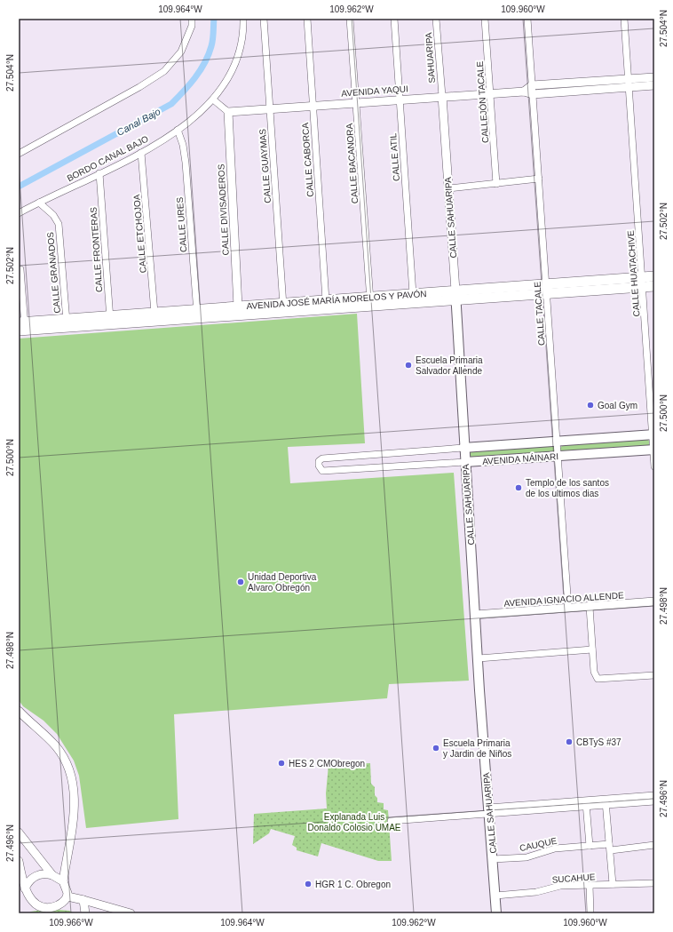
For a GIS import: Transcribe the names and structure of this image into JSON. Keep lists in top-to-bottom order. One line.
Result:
{"streets":{"main road":["CALLE SAHUARIPA","AVENIDA JOSÉ MARÍA MORELOS Y PAVÓN","AVENIDA NÁINARI"],"street":["SAHUARIPA","AVENIDA YAQUI","CALLEJÓN TACALE","CALLE ATIL","BORDO CANAL BAJO","CALLE CABORCA","CALLE BACANORA","CALLE GUAYMAS","CALLE DIVISADEROS","CALLE URES","CALLE ETCHOJOA","CALLE FRONTERAS","CALLE GRANADOS","CALLE HUATACHIVE","CALLE TACALE","AVENIDA IGNACIO ALLENDE","CAUQUE","SUCAHUE"]},"crossings":[["SAHUARIPA","AVENIDA YAQUI"],["SAHUARIPA","CALLE SAHUARIPA"],["AVENIDA YAQUI","CALLEJÓN TACALE"],["AVENIDA YAQUI","CALLE ATIL"],["AVENIDA YAQUI","CALLE CABORCA"],["AVENIDA YAQUI","CALLE BACANORA"],["AVENIDA YAQUI","CALLE GUAYMAS"],["AVENIDA YAQUI","CALLE DIVISADEROS"],["AVENIDA YAQUI","CALLE SAHUARIPA"],["AVENIDA YAQUI","CALLE HUATACHIVE"],["AVENIDA YAQUI","CALLE TACALE"],["CALLE ATIL","AVENIDA JOSÉ MARÍA MORELOS Y PAVÓN"],["BORDO CANAL BAJO","CALLE URES"],["BORDO CANAL BAJO","CALLE ETCHOJOA"],["BORDO CANAL BAJO","CALLE FRONTERAS"],["BORDO CANAL BAJO","CALLE GRANADOS"],["CALLE CABORCA","AVENIDA JOSÉ MARÍA MORELOS Y PAVÓN"],["CALLE BACANORA","AVENIDA JOSÉ MARÍA MORELOS Y PAVÓN"],["CALLE GUAYMAS","AVENIDA JOSÉ MARÍA MORELOS Y PAVÓN"],["CALLE DIVISADEROS","AVENIDA JOSÉ MARÍA MORELOS Y PAVÓN"],["CALLE SAHUARIPA","AVENIDA JOSÉ MARÍA MORELOS Y PAVÓN"],["CALLE SAHUARIPA","AVENIDA NÁINARI"],["CALLE SAHUARIPA","AVENIDA IGNACIO ALLENDE"],["CALLE SAHUARIPA","CAUQUE"],["CALLE SAHUARIPA","SUCAHUE"],["CALLE URES","AVENIDA JOSÉ MARÍA MORELOS Y PAVÓN"],["CALLE ETCHOJOA","AVENIDA JOSÉ MARÍA MORELOS Y PAVÓN"],["CALLE FRONTERAS","AVENIDA JOSÉ MARÍA MORELOS Y PAVÓN"],["CALLE GRANADOS","AVENIDA JOSÉ MARÍA MORELOS Y PAVÓN"],["CALLE HUATACHIVE","AVENIDA JOSÉ MARÍA MORELOS Y PAVÓN"],["CALLE HUATACHIVE","AVENIDA NÁINARI"],["AVENIDA JOSÉ MARÍA MORELOS Y PAVÓN","CALLE TACALE"],["CALLE TACALE","AVENIDA NÁINARI"],["CALLE TACALE","AVENIDA IGNACIO ALLENDE"]],"water":["Canal Bajo"],"parks":["Explanada Luis Donaldo Colosio UMAE"],"places":["Escuela Primaria Salvador Allende","Goal Gym","Templo de los santos de los ultimos dias","Unidad Deportiva Alvaro Obregón","CBTyS #37","Escuela Primaria y Jardin de Niños","HES 2 CMObregon","HGR 1 C. Obregon"],"coordinates":["109.964°W","109.962°W","109.960°W","27.504°N","27.502°N","27.500°N","27.498°N","27.496°N","109.966°W"]}
